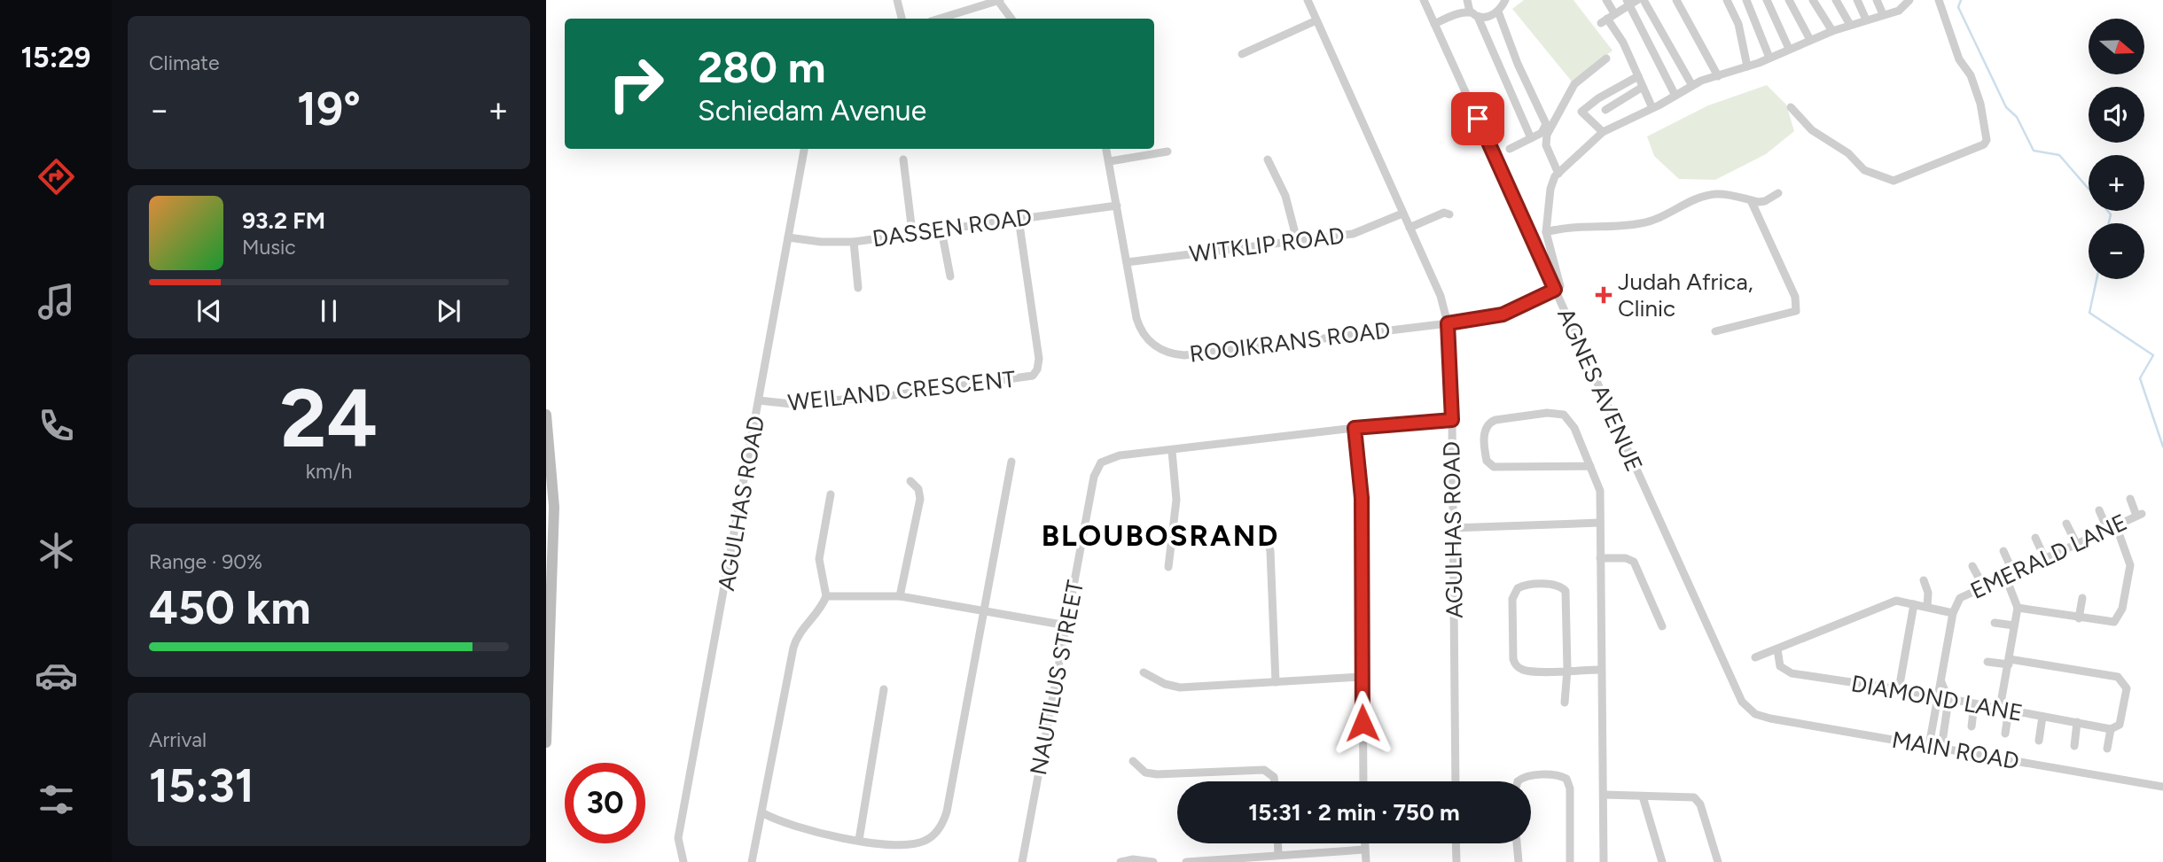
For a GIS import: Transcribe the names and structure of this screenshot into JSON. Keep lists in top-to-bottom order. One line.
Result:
{"streets":{"street":["DASSEN ROAD","WITKLIP ROAD","ROOIKRANS ROAD","AGNES AVENUE","WEILAND CRESCENT","AGULHAS ROAD","EMERALD LANE","NAUTILUS STREET","DIAMOND LANE","MAIN ROAD"]},"crossings":[["DASSEN ROAD","ROOIKRANS ROAD"],["DASSEN ROAD","WEILAND CRESCENT"],["DASSEN ROAD","AGULHAS ROAD"],["WITKLIP ROAD","ROOIKRANS ROAD"],["WITKLIP ROAD","AGULHAS ROAD"],["ROOIKRANS ROAD","AGNES AVENUE"],["ROOIKRANS ROAD","AGULHAS ROAD"],["AGNES AVENUE","MAIN ROAD"],["WEILAND CRESCENT","AGULHAS ROAD"]],"districts":["BLOUBOSRAND"],"places":{"health":["Judah Africa, Clinic"]},"north":"right","page":{"tabs":"15:29","tile":["Climate",["24","km/h"],["Range · 90%","450 km"],["Arrival","15:31"]],"map_buttons":["+","−"],"turn":["280 m","Schiedam Avenue"],"heat":["−","19°","+"],"song":["93.2 FM","Music"],"limit":"30","trip":"15:31 · 2 min · 750 m"}}
